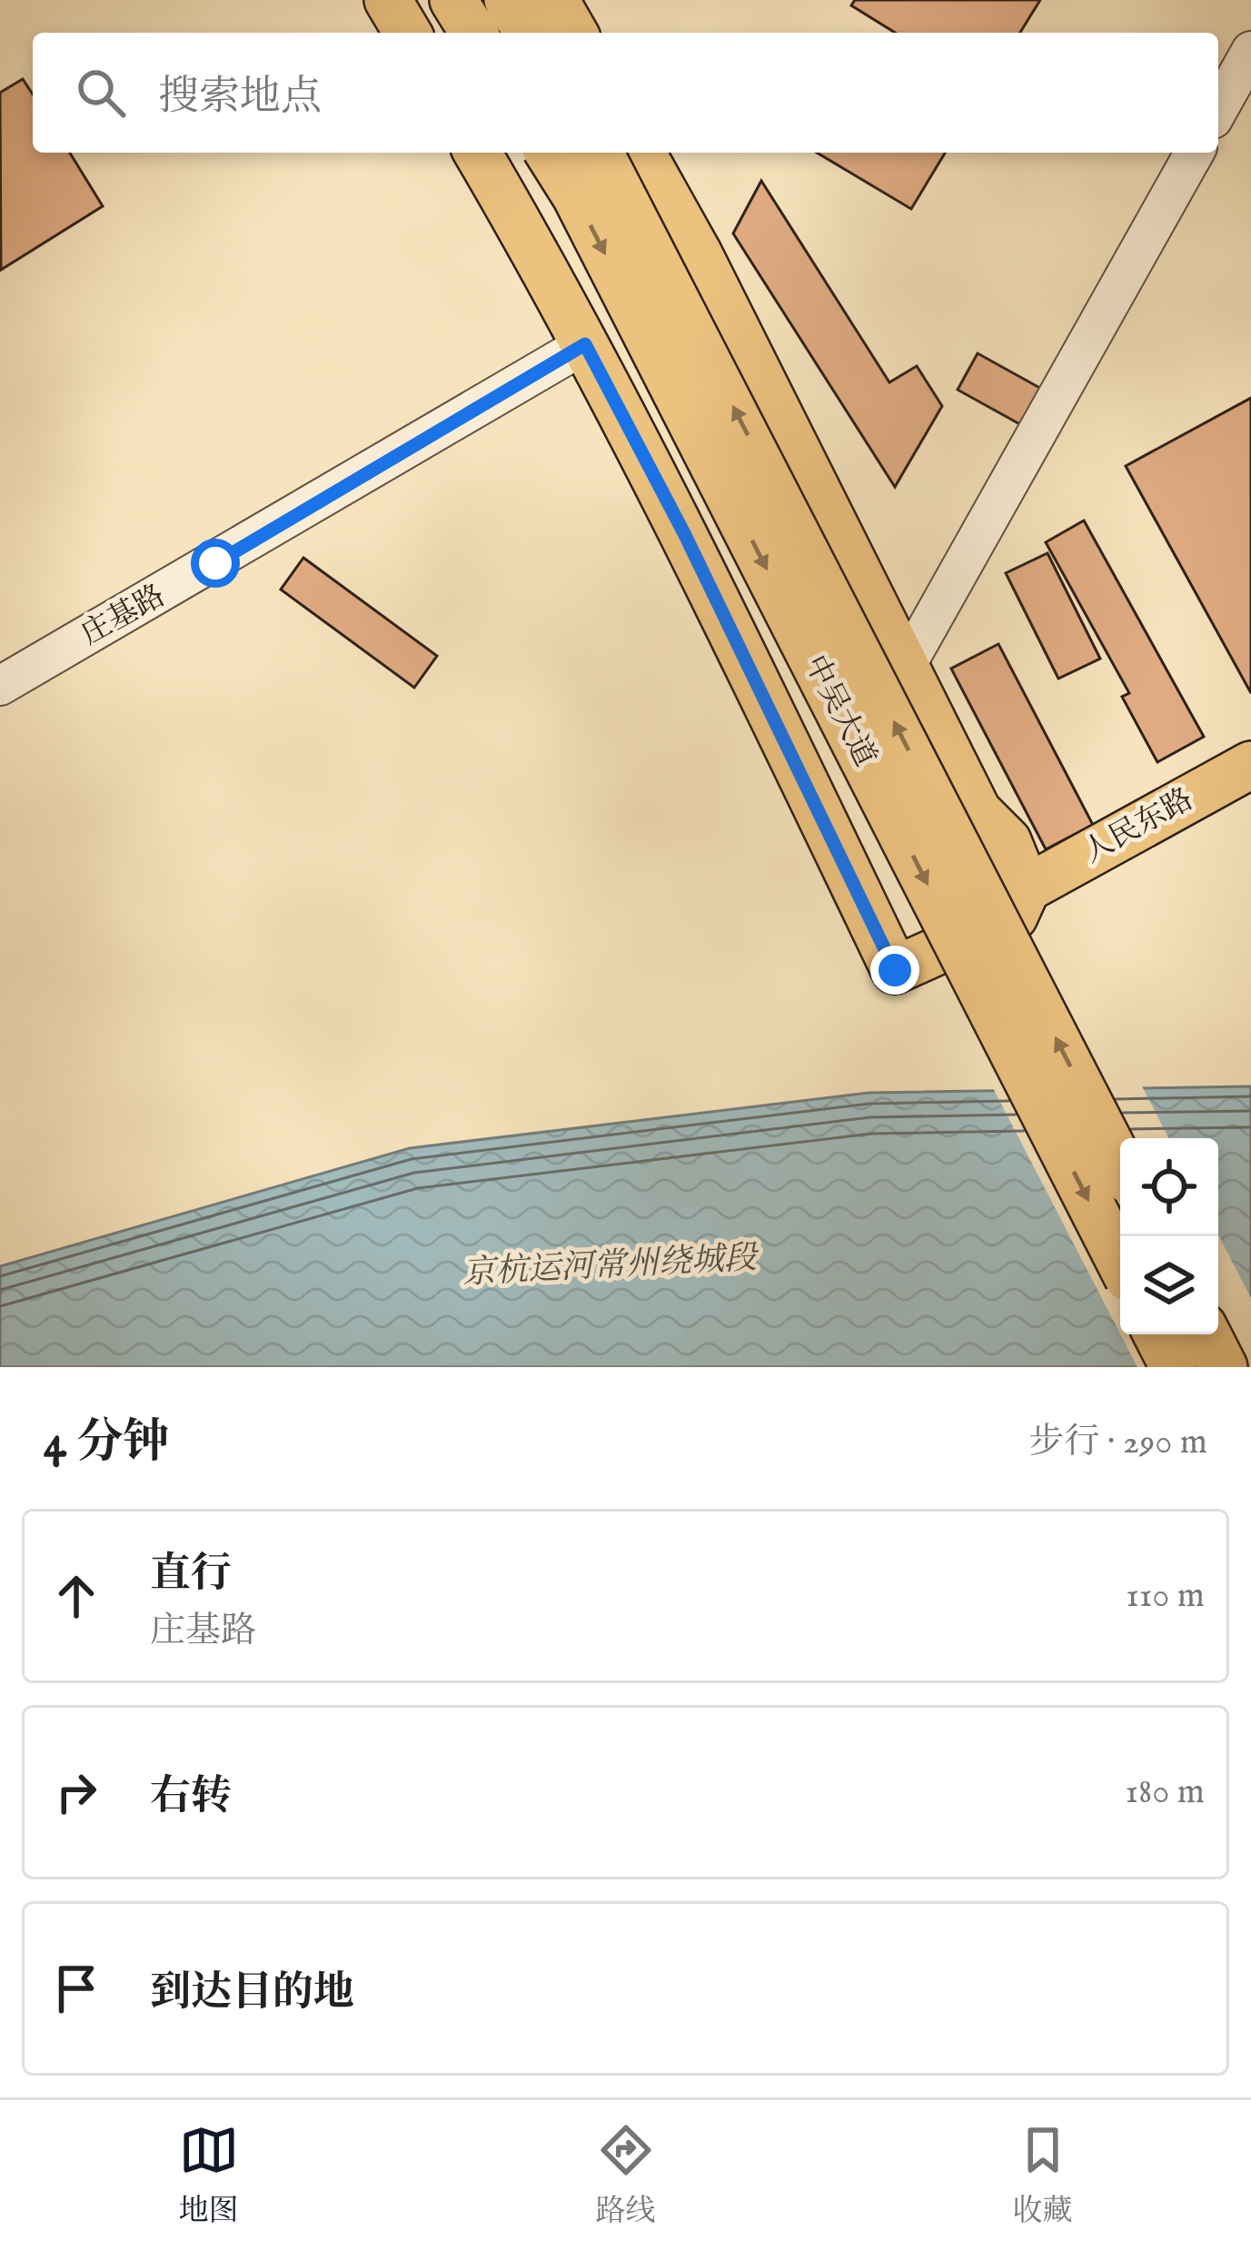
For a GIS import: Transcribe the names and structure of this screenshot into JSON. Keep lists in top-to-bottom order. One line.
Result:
{"streets":{"main road":["中吴大道","人民东路"],"street":["庄基路"]},"crossings":[["庄基路","人民东路"]],"water":["京杭运河常州绕城段"],"page":{"search":"搜索地点","heading":["4 分钟","步行 · 290 m"],"list":[["直行","庄基路","110 m"],["右转","180 m"],"到达目的地"],"nav":["地图","路线","收藏"]}}
